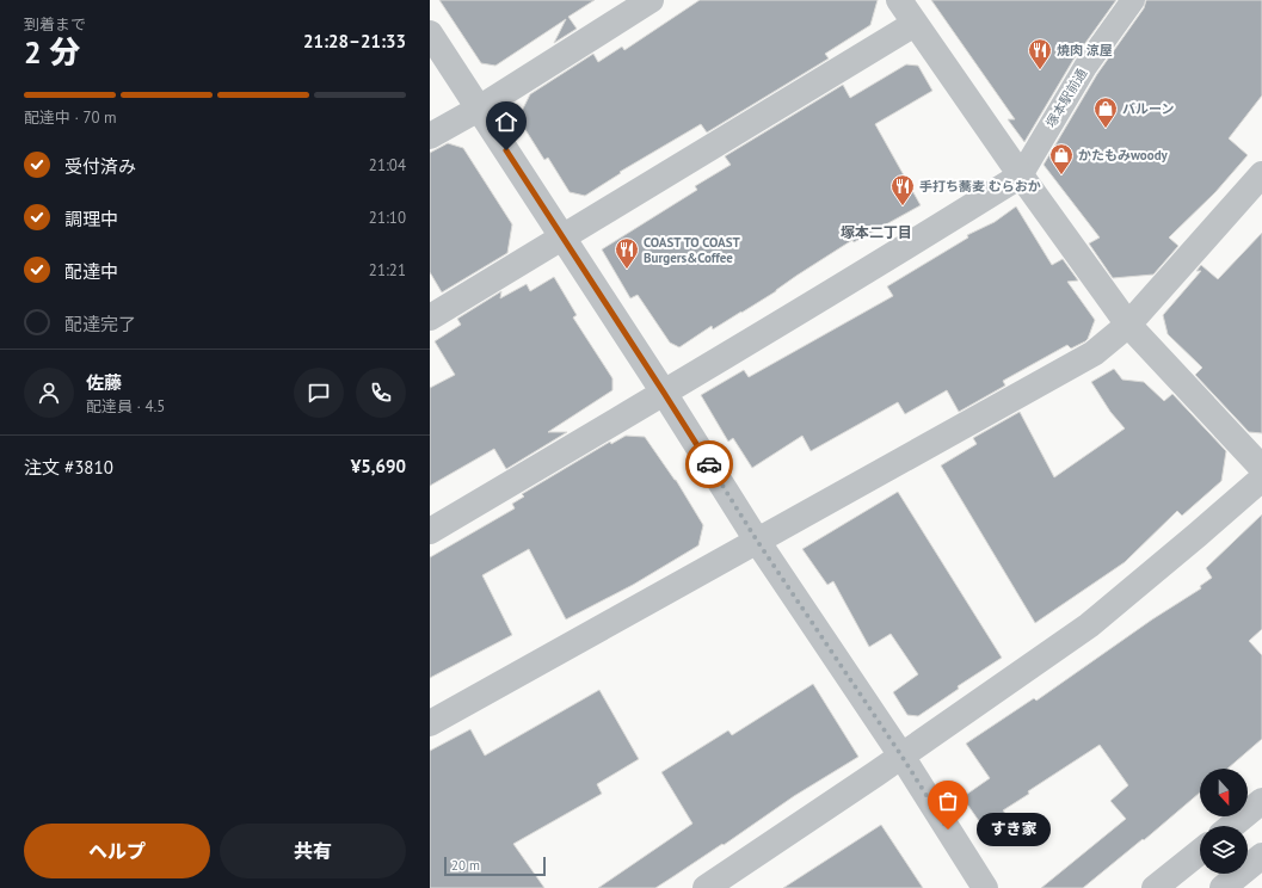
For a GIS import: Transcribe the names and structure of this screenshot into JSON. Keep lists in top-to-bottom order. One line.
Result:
{"streets":{"street":["塚本駅前通"]},"districts":["塚本二丁目"],"places":{"restaurant":["焼肉 涼屋","手打ち蕎麦 むらおか","COAST TO COAST Burgers&Coffee"],"shop":["バルーン","かたもみwoody"],"other":["すき家"]},"scale_bar":"20 m","north":"bottom","page":{"heading":["2 分","到着まで","21:28–21:33"],"panel":["佐藤","配達員 · 4.5","注文 #3810","¥5,690"],"bar":"配達中 · 70 m","list":[["受付済み","21:04"],["調理中","21:10"],["配達中","21:21"],"配達完了"],"bubble":"すき家","buttons":["ヘルプ","共有"],"scale":"20 m"}}
